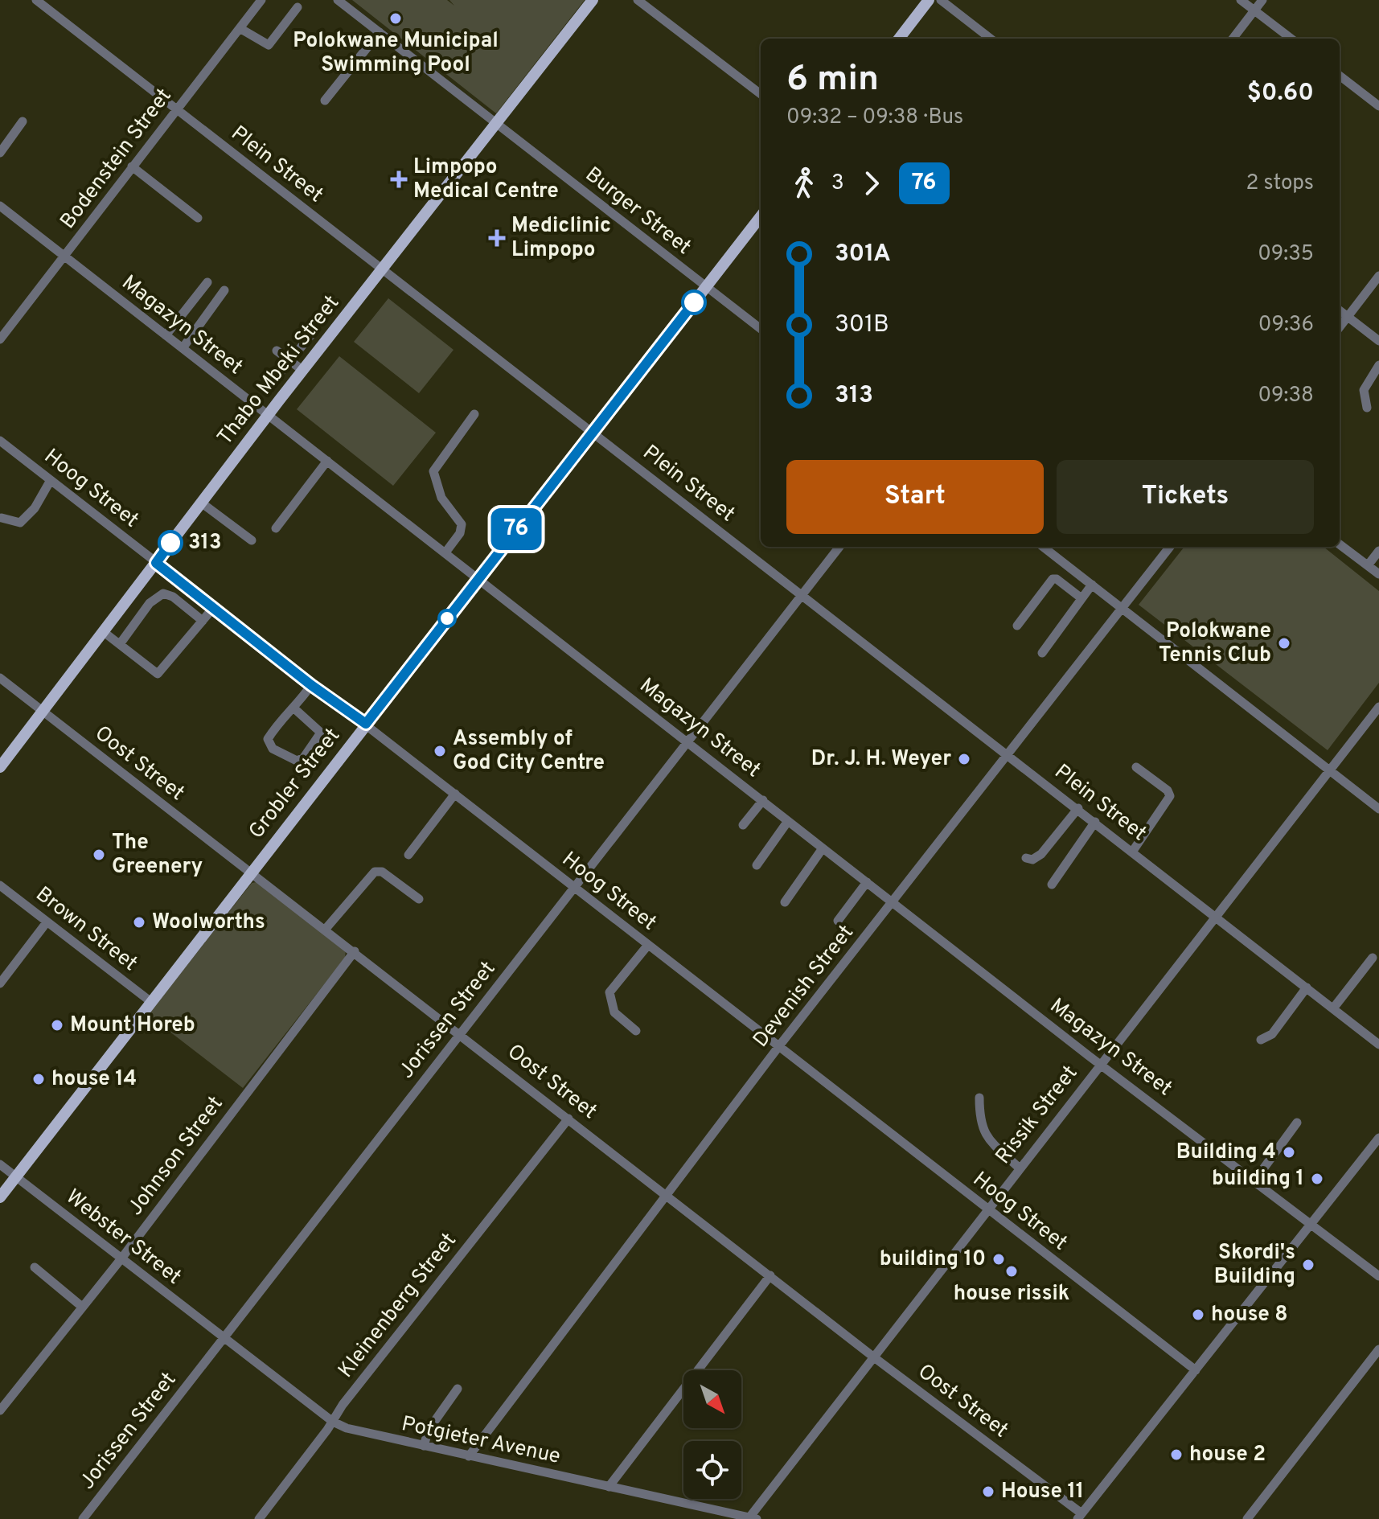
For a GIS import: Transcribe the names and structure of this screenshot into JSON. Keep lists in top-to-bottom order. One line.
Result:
{"streets":{"main road":["Thabo Mbeki Street","Grobler Street"],"street":["Bodenstein Street","Plein Street","Burger Street","Magazyn Street","Hoog Street","Oost Street","Brown Street","Devenish Street","Jorissen Street","Rissik Street","Johnson Street","Webster Street","Kleinenberg Street","Potgieter Avenue"]},"crossings":[["Bodenstein Street","Plein Street"],["Bodenstein Street","Magazyn Street"],["Plein Street","Thabo Mbeki Street"],["Plein Street","Grobler Street"],["Plein Street","Devenish Street"],["Plein Street","Jorissen Street"],["Plein Street","Rissik Street"],["Burger Street","Thabo Mbeki Street"],["Burger Street","Grobler Street"],["Magazyn Street","Thabo Mbeki Street"],["Magazyn Street","Grobler Street"],["Magazyn Street","Devenish Street"],["Magazyn Street","Jorissen Street"],["Magazyn Street","Rissik Street"],["Thabo Mbeki Street","Hoog Street"],["Thabo Mbeki Street","Oost Street"],["Hoog Street","Grobler Street"],["Hoog Street","Devenish Street"],["Hoog Street","Jorissen Street"],["Hoog Street","Rissik Street"],["Oost Street","Grobler Street"],["Oost Street","Devenish Street"],["Oost Street","Jorissen Street"],["Oost Street","Rissik Street"],["Oost Street","Johnson Street"],["Oost Street","Kleinenberg Street"],["Grobler Street","Brown Street"],["Grobler Street","Webster Street"],["Devenish Street","Potgieter Avenue"],["Jorissen Street","Webster Street"],["Jorissen Street","Potgieter Avenue"],["Rissik Street","Potgieter Avenue"],["Johnson Street","Webster Street"],["Webster Street","Potgieter Avenue"],["Kleinenberg Street","Potgieter Avenue"]],"places":{"other":["Polokwane Municipal Swimming Pool","313","Polokwane Tennis Club","Assembly of God City Centre","Dr. J. H. Weyer","The Greenery","Woolworths","Mount Horeb","house 14","Building 4","building 1","building 10","Skordi's Building","house rissik","house 8","house 2","House 11"],"health":["Limpopo Medical Centre","Mediclinic Limpopo"]},"lines":["bus line 76"],"north":"bottom right","page":{"on_map":"76","heading":["6 min","09:32 – 09:38 · Bus","$0.60"],"legs":["3","76","2 stops"],"list":[{"name":"301A","value":"09:35"},{"name":"301B","value":"09:36"},{"name":"313","value":"09:38"}],"buttons":["Start","Tickets"]}}
